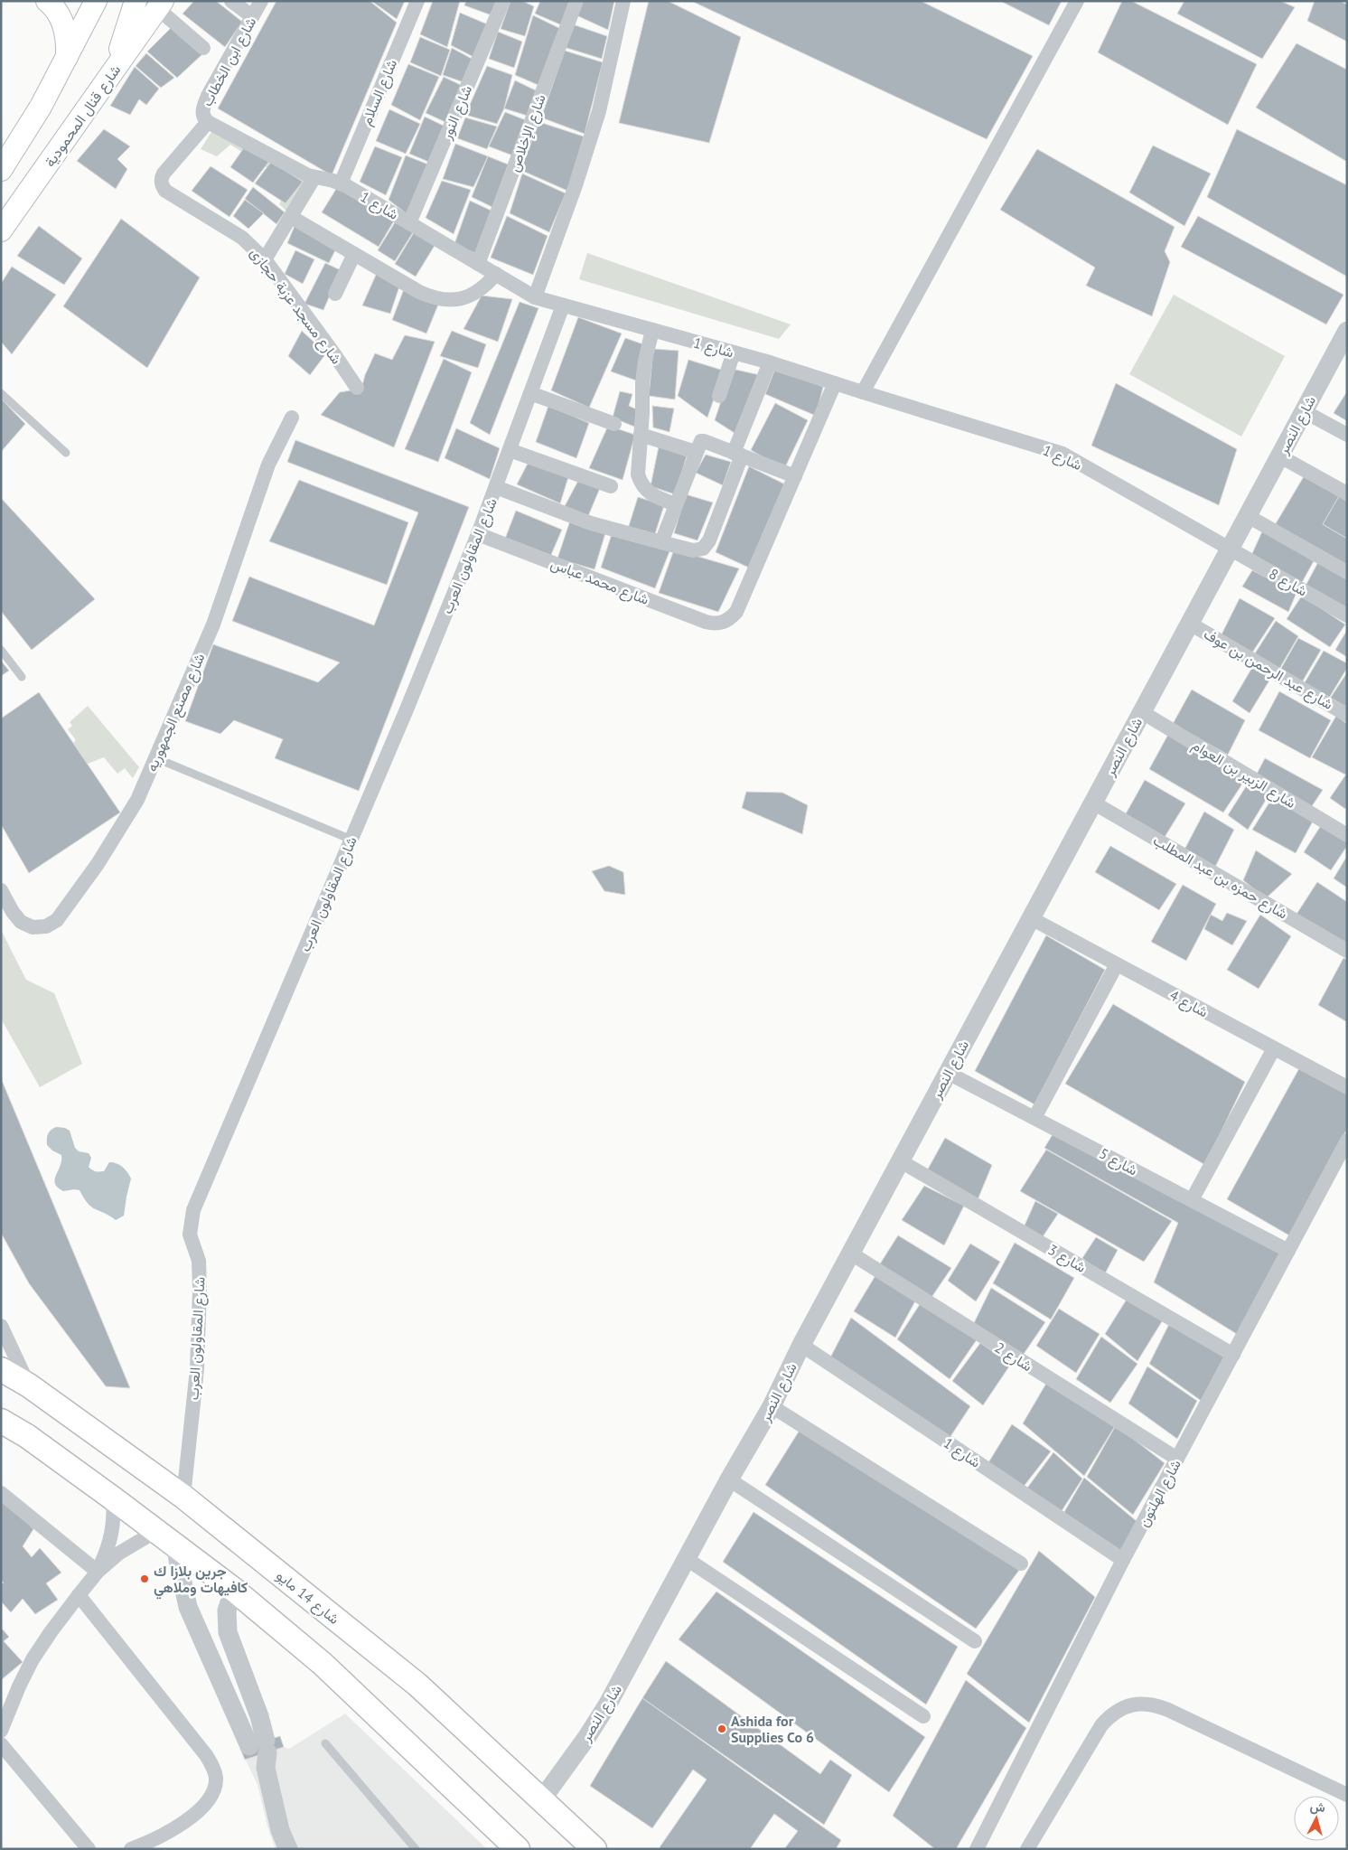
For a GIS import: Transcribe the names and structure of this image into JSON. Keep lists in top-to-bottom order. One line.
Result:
{"streets":{"main road":["شارع قنال المحمودية","شارع 14 مايو"],"street":["شارع ابن الخطاب","شارع السلام","شارع النور","شارع الإخلاص","شارع 1","شارع مسجد عزبة حجازى","شارع النصر","شارع المقاولون العرب","شارع محمد عباس","شارع 8","شارع عبد الرحمن بن عوف","شارع مصنع الجمهوريه","شارع الزبير بن العوام","شارع حمزه بن عبد المطلب","شارع 4","شارع 5","شارع 3","شارع 2","شارع الهلتون"]},"crossings":[["شارع ابن الخطاب","شارع 1"],["شارع ابن الخطاب","شارع مسجد عزبة حجازى"],["شارع السلام","شارع 1"],["شارع النور","شارع 1"],["شارع الإخلاص","شارع 1"],["شارع 1","شارع مسجد عزبة حجازى"],["شارع 1","شارع النصر"],["شارع 1","شارع المقاولون العرب"],["شارع 1","شارع 8"],["شارع 1","شارع الهلتون"],["شارع النصر","شارع 8"],["شارع النصر","شارع عبد الرحمن بن عوف"],["شارع النصر","شارع الزبير بن العوام"],["شارع النصر","شارع حمزه بن عبد المطلب"],["شارع النصر","شارع 4"],["شارع النصر","شارع 5"],["شارع النصر","شارع 3"],["شارع النصر","شارع 2"],["شارع النصر","شارع 14 مايو"],["شارع المقاولون العرب","شارع محمد عباس"],["شارع المقاولون العرب","شارع 14 مايو"],["شارع 5","شارع الهلتون"],["شارع 3","شارع الهلتون"],["شارع 2","شارع الهلتون"]],"places":["جرين بلازا ك كافيهات وملاهي","Ashida for Supplies Co 6"],"north":"top"}
